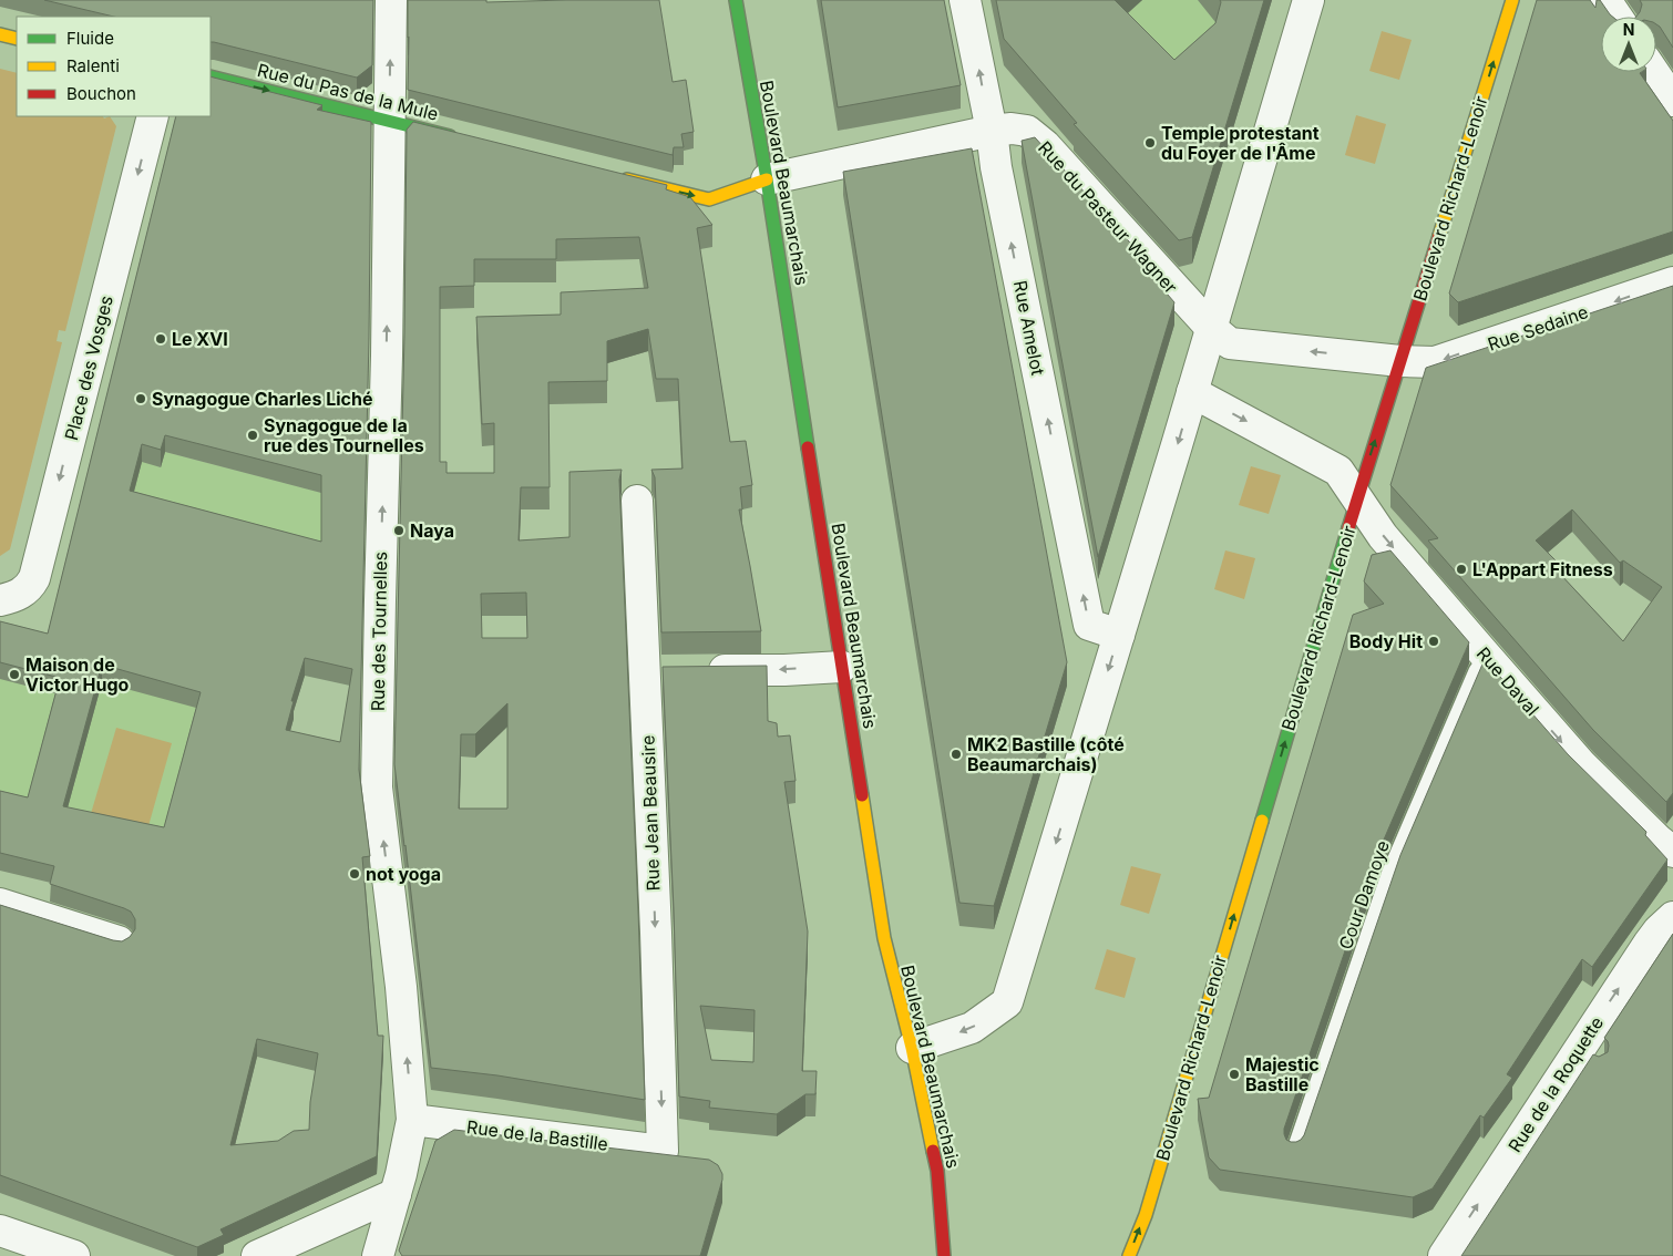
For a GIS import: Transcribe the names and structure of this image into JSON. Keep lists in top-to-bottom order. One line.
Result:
{"streets":{"street":["Rue du Pas de la Mule","Boulevard Beaumarchais","Boulevard Richard-Lenoir","Rue du Pasteur Wagner","Rue Amelot","Rue Sedaine","Place des Vosges","Rue des Tournelles","Rue Daval","Rue Jean Beausire","Rue de la Roquette","Rue de la Bastille"],"lane":["Cour Damoye"]},"crossings":[["Rue du Pas de la Mule","Rue des Tournelles"],["Boulevard Beaumarchais","Rue du Pasteur Wagner"],["Boulevard Richard-Lenoir","Rue du Pasteur Wagner"],["Boulevard Richard-Lenoir","Rue Sedaine"],["Boulevard Richard-Lenoir","Rue Daval"],["Rue du Pasteur Wagner","Rue Amelot"],["Rue du Pasteur Wagner","Rue Sedaine"],["Rue des Tournelles","Rue de la Bastille"],["Rue Daval","Cour Damoye"],["Rue Jean Beausire","Rue de la Bastille"]],"one_way":["Rue du Pas de la Mule","Boulevard Richard-Lenoir","Rue Amelot","Rue Sedaine","Place des Vosges","Rue des Tournelles","Rue Daval","Rue Jean Beausire","Rue de la Roquette"],"places":["Temple protestant du Foyer de l'Âme","Le XVI","Synagogue Charles Liché","Synagogue de la rue des Tournelles","Naya","L'Appart Fitness","Body Hit","Maison de Victor Hugo","MK2 Bastille (côté Beaumarchais)","not yoga","Majestic Bastille"],"legend":["Fluide","Ralenti","Bouchon"],"north":"top"}
